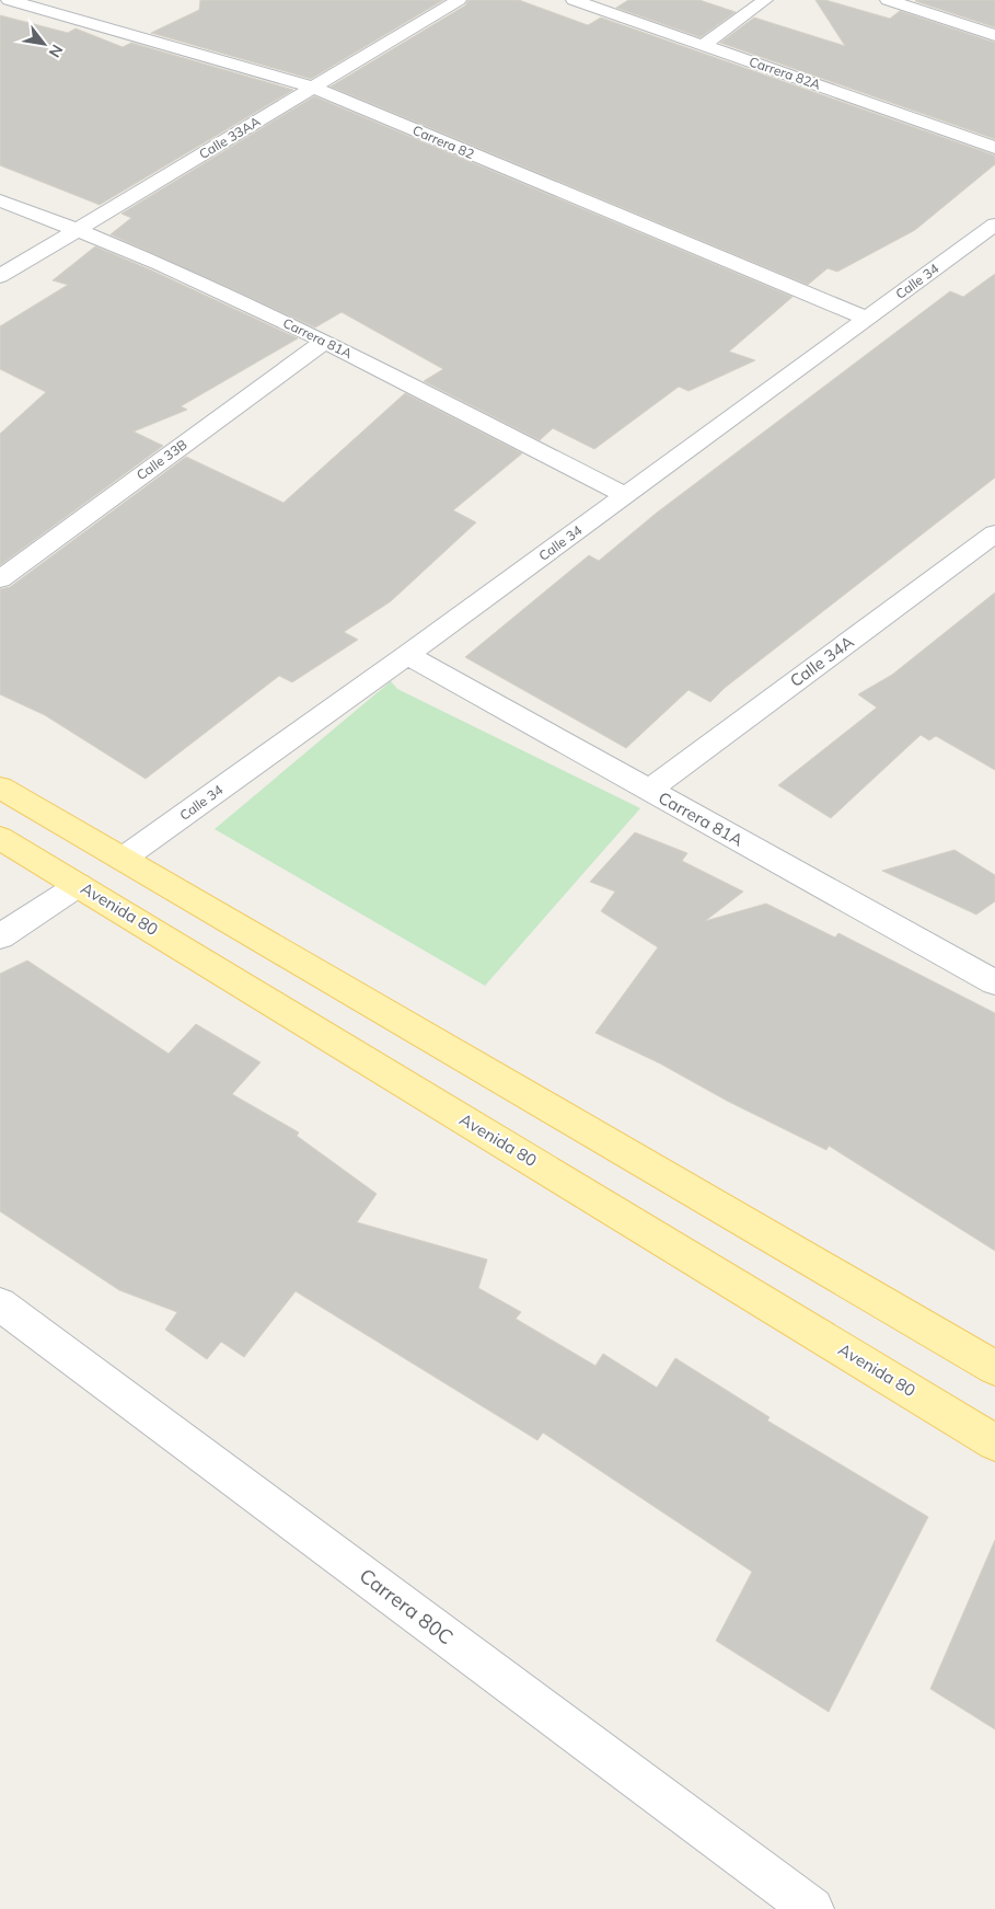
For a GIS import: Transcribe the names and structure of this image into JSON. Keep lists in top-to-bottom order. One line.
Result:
{"streets":{"main road":["Avenida 80"],"street":["Carrera 82A","Calle 33AA","Carrera 82","Calle 34","Carrera 81A","Calle 33B","Calle 34A","Carrera 80C"]},"crossings":[["Calle 33AA","Carrera 82"],["Calle 33AA","Carrera 81A"],["Carrera 82","Calle 34"],["Calle 34","Carrera 81A"],["Carrera 81A","Calle 33B"],["Carrera 81A","Calle 34A"]],"north":"bottom right"}
